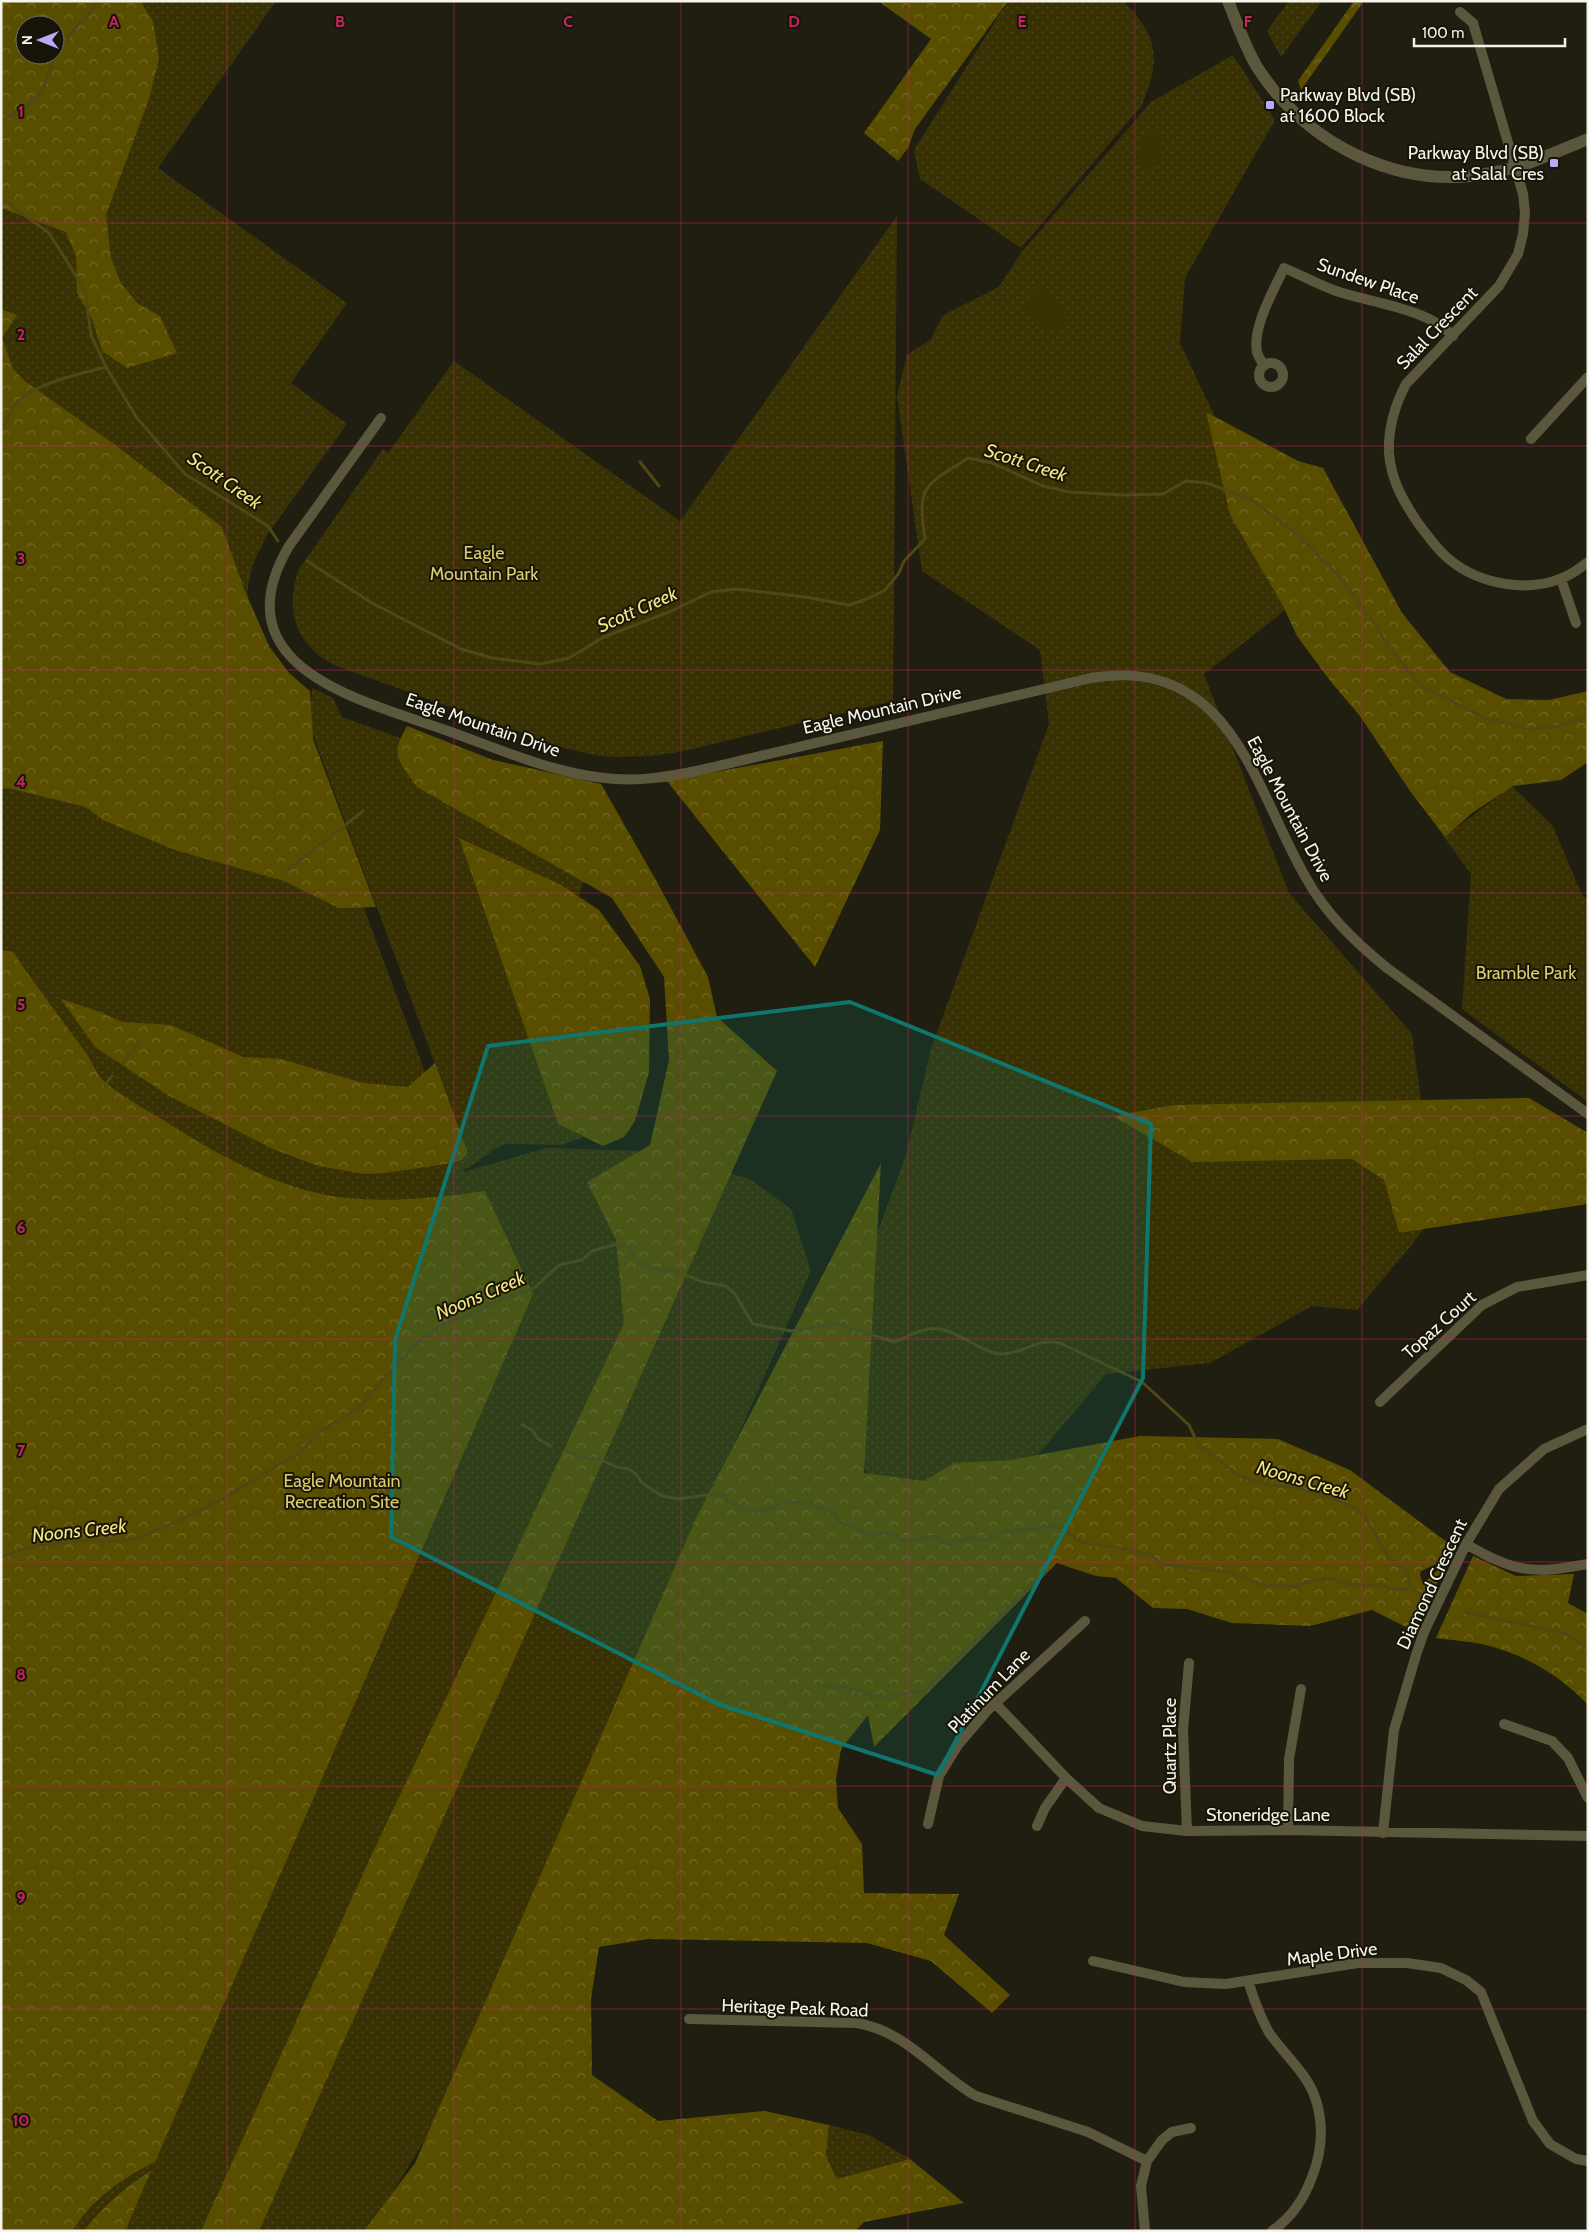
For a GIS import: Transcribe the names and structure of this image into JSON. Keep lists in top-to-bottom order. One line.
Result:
{"streets":{"street":["Sundew Place","Salal Crescent","Eagle Mountain Drive","Topaz Court","Diamond Crescent","Platinum Lane","Quartz Place","Stoneridge Lane","Maple Drive","Heritage Peak Road"]},"crossings":[["Sundew Place","Salal Crescent"],["Diamond Crescent","Stoneridge Lane"],["Platinum Lane","Stoneridge Lane"],["Quartz Place","Stoneridge Lane"]],"water":["Scott Creek","Noons Creek"],"parks":["Eagle Mountain Park","Bramble Park","Eagle Mountain Recreation Site"],"places":{"transit":["Parkway Blvd (SB) at 1600 Block","Parkway Blvd (SB) at Salal Cres"]},"scale_bar":"100 m","north":"left","grid":{"columns":["A","B","C","D","E","F"],"rows":["1","2","3","4","5","6","7","8","9","10"]}}
